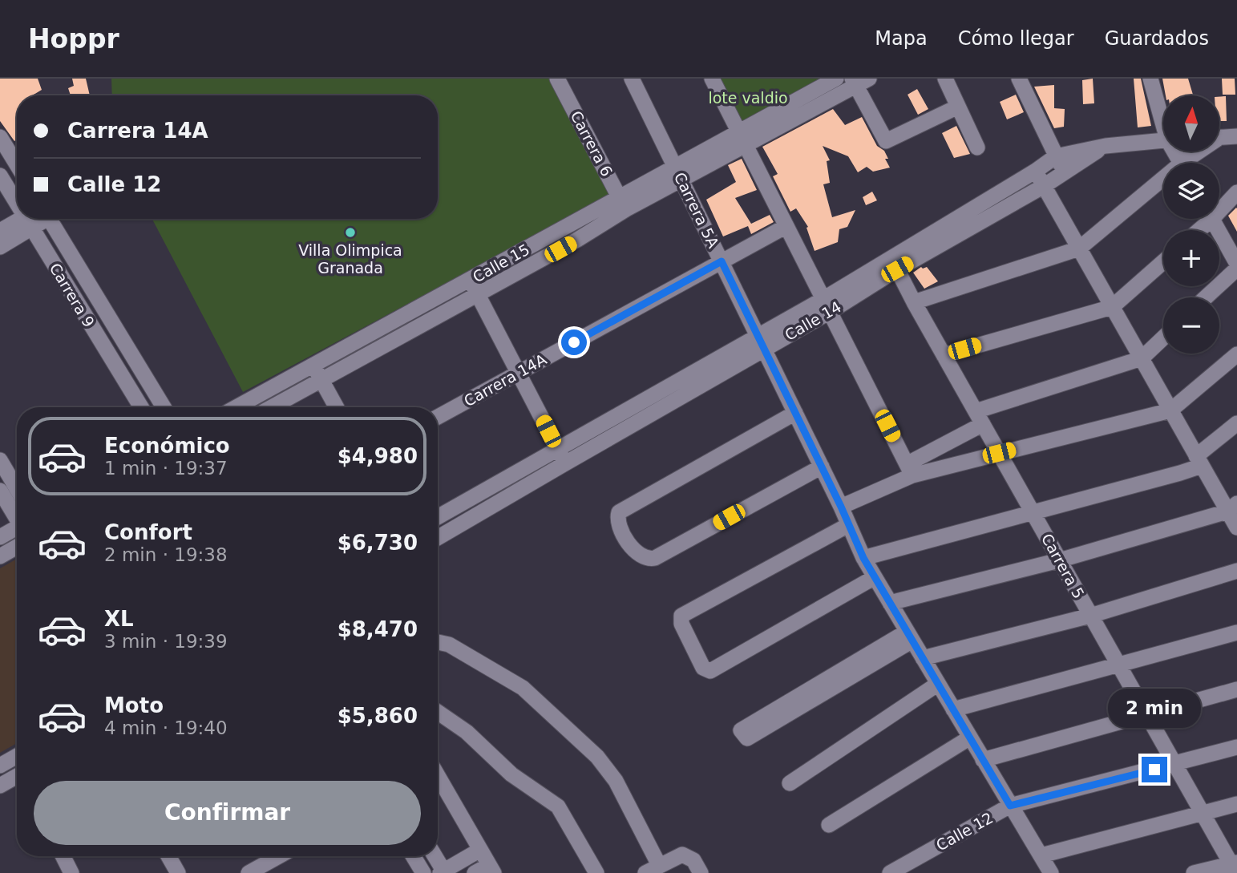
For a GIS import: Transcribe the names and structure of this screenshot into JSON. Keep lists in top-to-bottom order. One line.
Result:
{"streets":{"street":["Carrera 6","Carrera 5A","Calle 15","Carrera 9","Calle 14","Carrera 14A","Carrera 5","Calle 12"]},"crossings":[["Carrera 6","Calle 15"],["Carrera 5A","Calle 15"],["Carrera 5A","Calle 14"],["Carrera 5A","Carrera 14A"],["Carrera 5A","Calle 12"],["Calle 14","Carrera 5"],["Carrera 5","Calle 12"]],"parks":["lote valdio"],"places":["Villa Olimpica Granada"],"north":"top","page":{"header":"Hoppr","nav":["Mapa","Cómo llegar","Guardados"],"map_buttons":["+","−"],"banner":["Carrera 14A","Calle 12"],"list":[{"name":"Económico","note":"1 min · 19:37","value":"$4,980"},{"name":"Confort","note":"2 min · 19:38","value":"$6,730"},{"name":"XL","note":"3 min · 19:39","value":"$8,470"},{"name":"Moto","note":"4 min · 19:40","value":"$5,860"}],"bubble":"2 min","buttons":"Confirmar"}}
